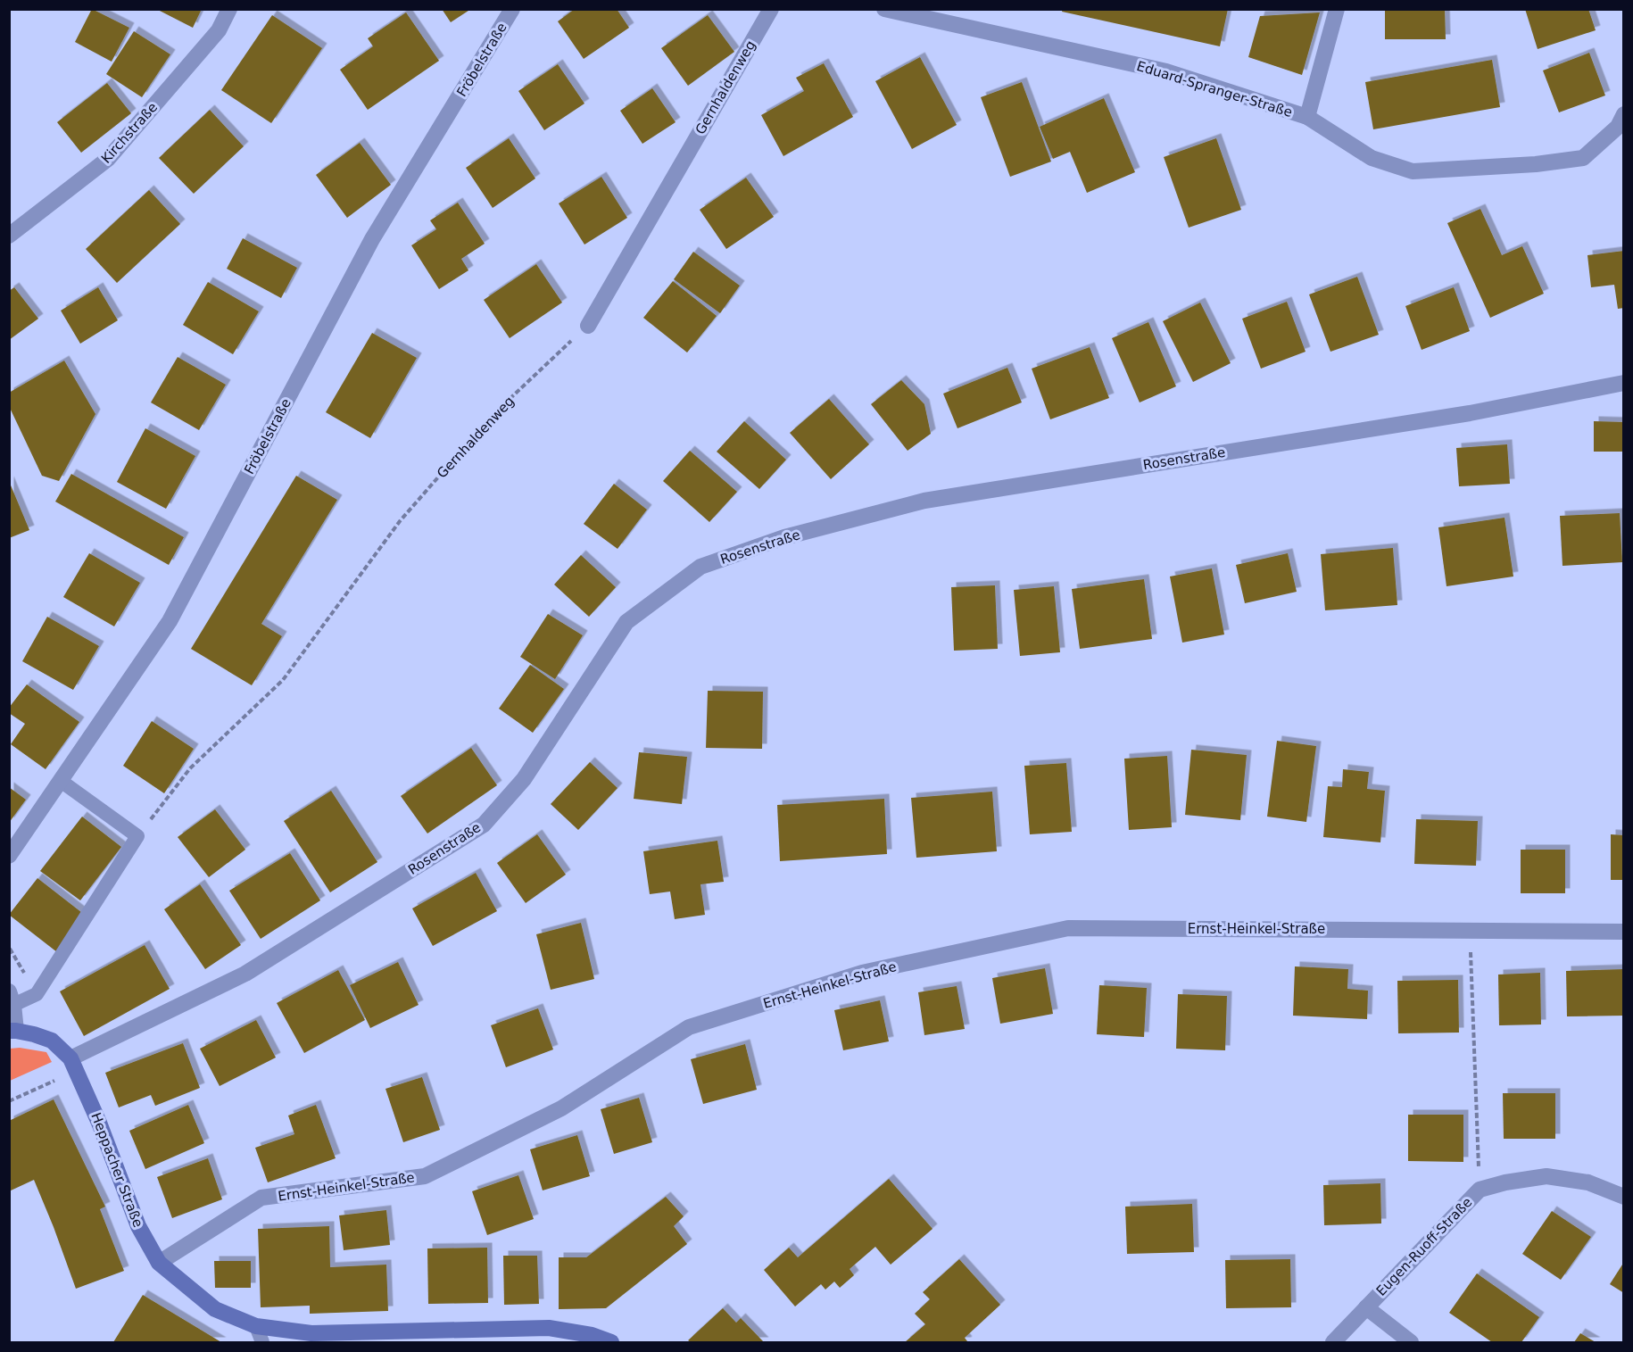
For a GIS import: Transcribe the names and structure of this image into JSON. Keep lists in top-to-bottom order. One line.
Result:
{"streets":{"street":["Fröbelstraße","Gernhaldenweg","Eduard-Spranger-Straße","Kirchstraße","Rosenstraße","Ernst-Heinkel-Straße","Heppacher Straße","Eugen-Ruoff-Straße"]},"crossings":[["Rosenstraße","Heppacher Straße"],["Ernst-Heinkel-Straße","Heppacher Straße"]]}
